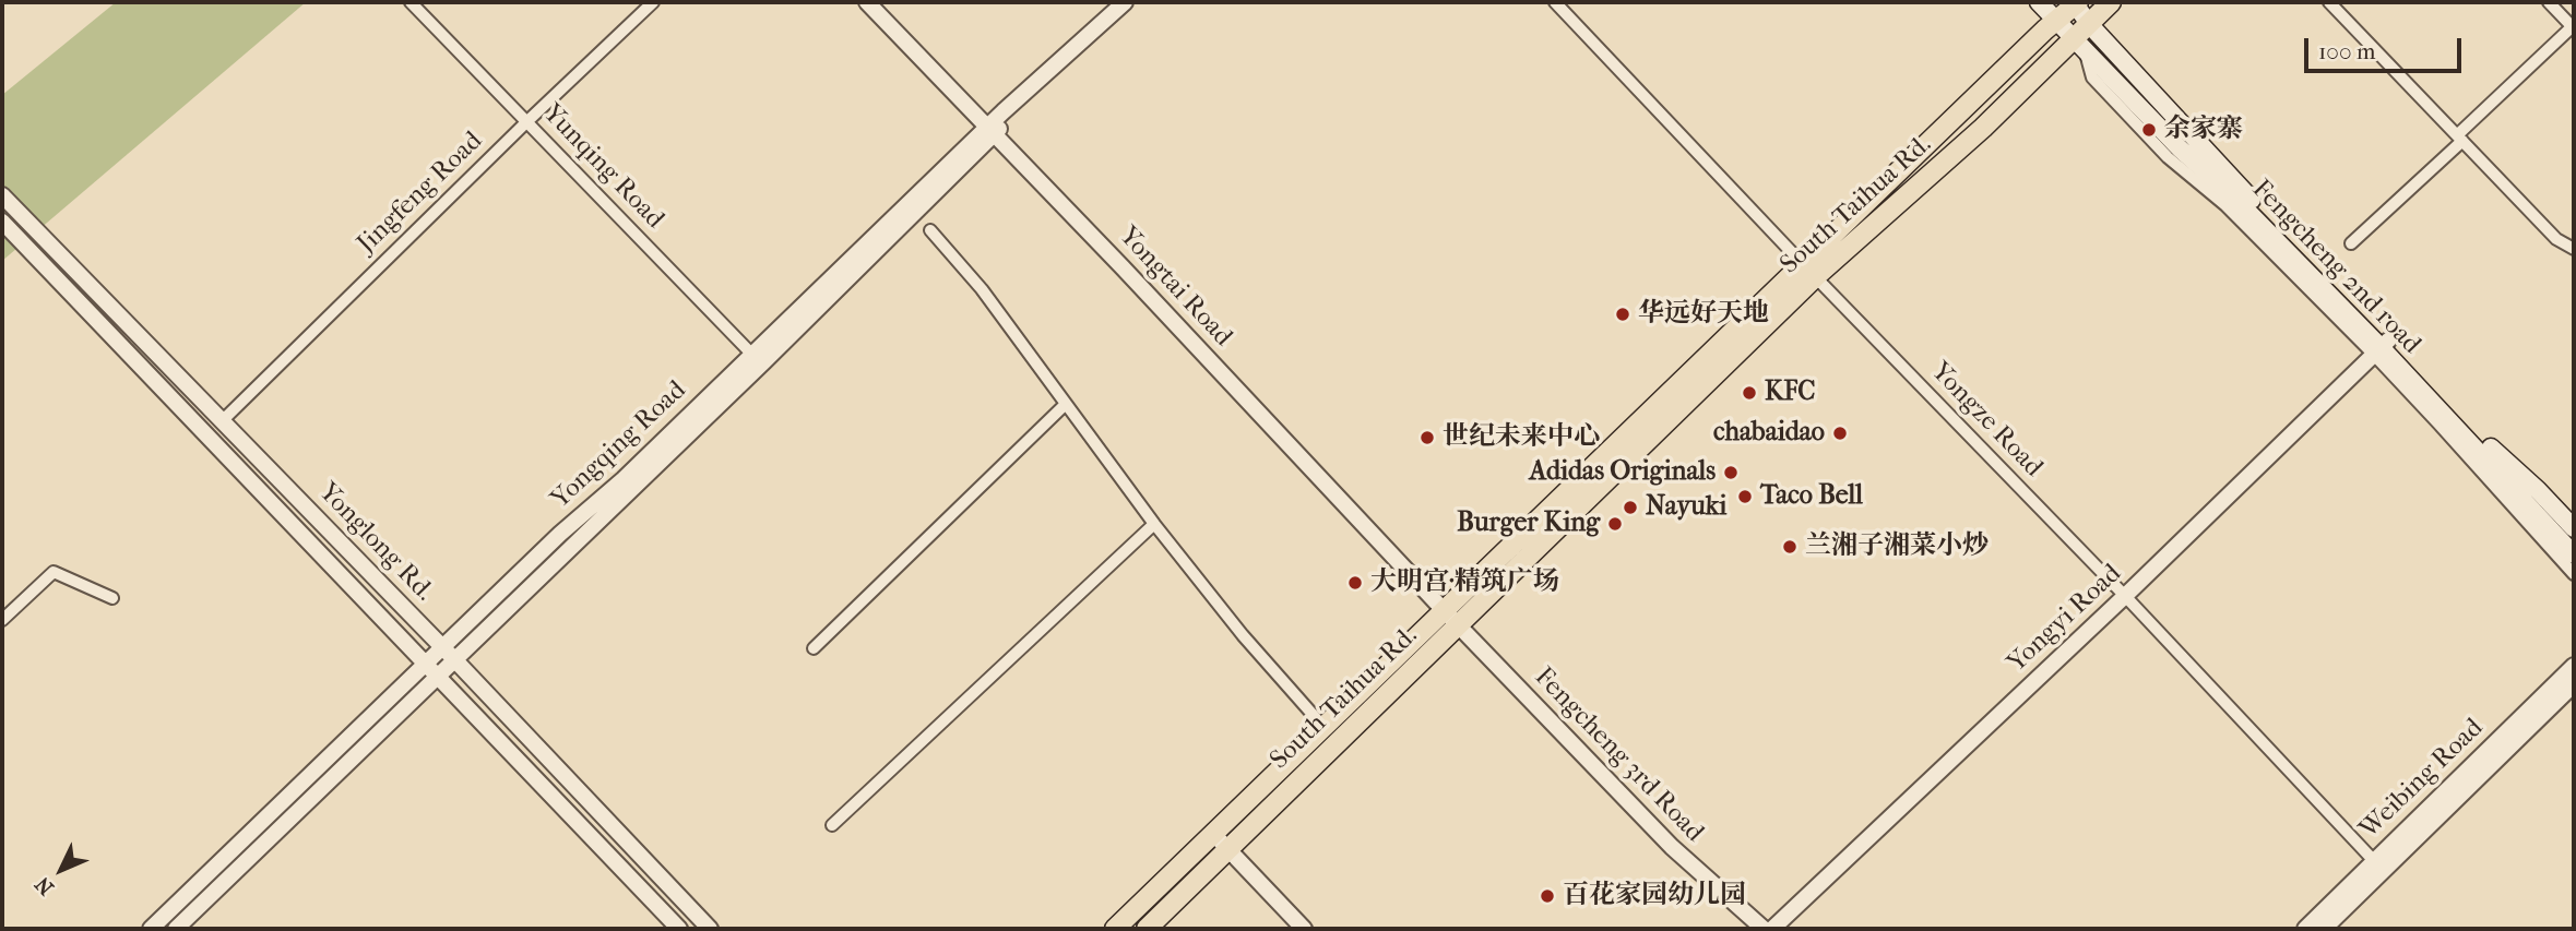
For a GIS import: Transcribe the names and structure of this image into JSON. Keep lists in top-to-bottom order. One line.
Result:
{"streets":{"main road":["South Taihua Rd.","Fengcheng 2nd road"],"street":["Yunqing Road","Jingfeng Road","Yongtai Road","Yongze Road","Yongqing Road","Yonglong Rd.","Yongyi Road","Fengcheng 3rd Road","Weibing Road"]},"crossings":[["Yunqing Road","Jingfeng Road"],["Yunqing Road","Yongqing Road"],["Jingfeng Road","Yonglong Rd."],["South Taihua Rd.","Fengcheng 2nd road"],["South Taihua Rd.","Yongtai Road"],["South Taihua Rd.","Yongze Road"],["South Taihua Rd.","Fengcheng 3rd Road"],["Fengcheng 2nd road","Yongyi Road"],["Yongtai Road","Yongqing Road"],["Yongtai Road","Fengcheng 3rd Road"],["Yongze Road","Yongyi Road"],["Yongze Road","Weibing Road"],["Yongqing Road","Yonglong Rd."]],"places":["余家寨","华远好天地","KFC","chabaidao","世纪未来中心","Adidas Originals","Taco Bell","Nayuki","Burger King","兰湘子湘菜小炒","大明宫·精筑广场","百花家园幼儿园"],"scale_bar":"100 m","north":"bottom left"}
